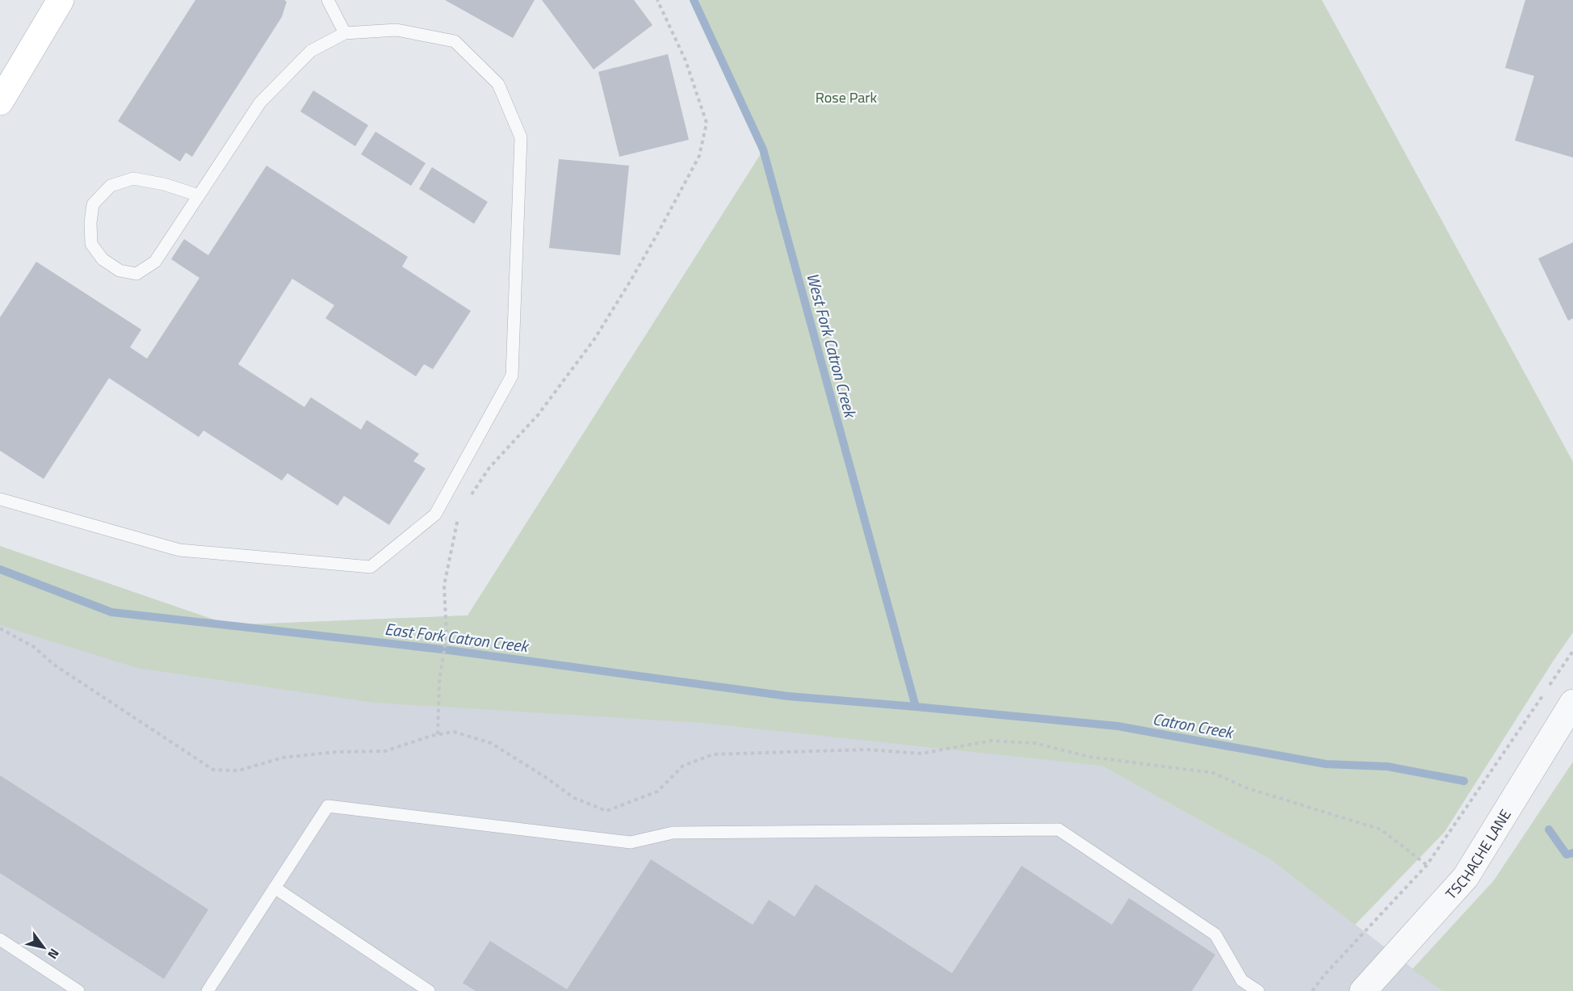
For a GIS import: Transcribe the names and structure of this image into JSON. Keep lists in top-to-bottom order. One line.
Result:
{"streets":{"street":["TSCHACHE LANE"]},"water":["West Fork Catron Creek","East Fork Catron Creek","Catron Creek"],"parks":["Rose Park"],"north":"bottom right"}
